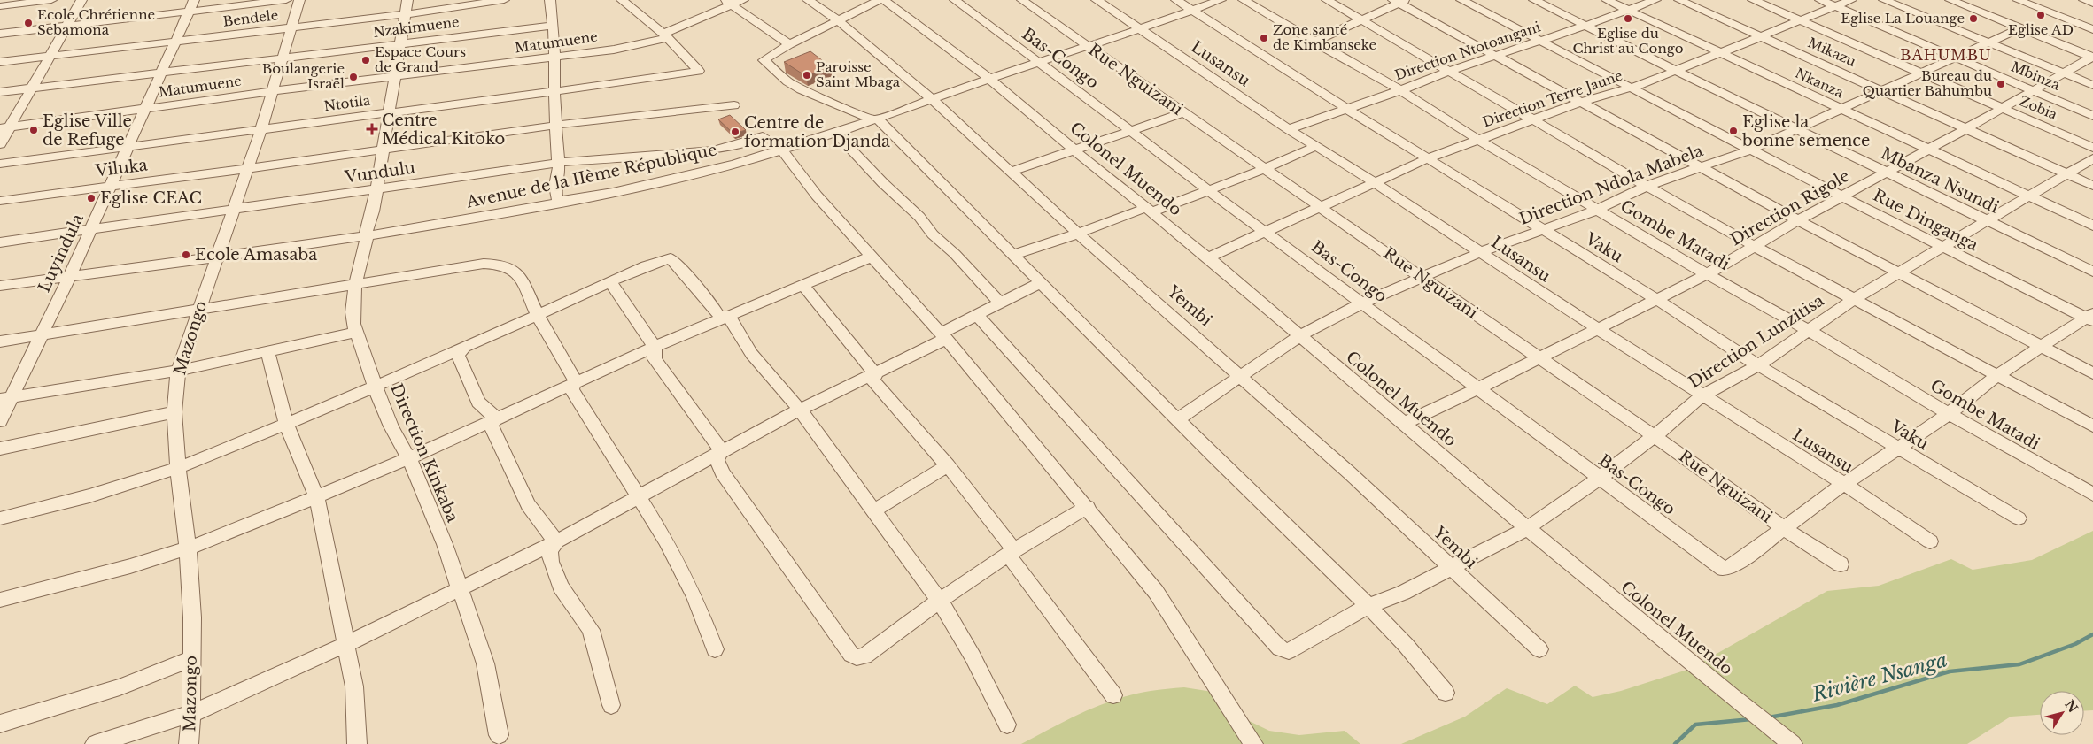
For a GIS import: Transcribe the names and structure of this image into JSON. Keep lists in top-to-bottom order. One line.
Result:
{"streets":{"street":["Bendele","Nzakimuene","Matumuene","Direction Ntotoangani","Mikazu","Bas-Congo","Lusansu","Mbinza","Rue Nguizani","Nkanza","Direction Terre Jaune","Ntotila","Zobia","Viluka","Colonel Muendo","Vundulu","Avenue de la IIème République","Mbanza Nsundi","Direction Ndola Mabela","Direction Rigole","Rue Dinganga","Gombe Matadi","Vaku","Luyindula","Yembi","Mazongo","Direction Lunzitisa","Direction Kinkaba"]},"crossings":[["Bendele","Luyindula"],["Bendele","Mazongo"],["Bendele","Direction Kinkaba"],["Nzakimuene","Luyindula"],["Nzakimuene","Mazongo"],["Nzakimuene","Direction Kinkaba"],["Matumuene","Ntotila"],["Matumuene","Luyindula"],["Matumuene","Mazongo"],["Matumuene","Direction Kinkaba"],["Direction Ntotoangani","Lusansu"],["Direction Ntotoangani","Nkanza"],["Direction Ntotoangani","Mbanza Nsundi"],["Direction Ntotoangani","Rue Dinganga"],["Direction Ntotoangani","Gombe Matadi"],["Direction Ntotoangani","Vaku"],["Mikazu","Direction Terre Jaune"],["Mikazu","Direction Ndola Mabela"],["Mikazu","Direction Rigole"],["Mikazu","Direction Lunzitisa"],["Bas-Congo","Rue Nguizani"],["Bas-Congo","Direction Terre Jaune"],["Bas-Congo","Avenue de la IIème République"],["Bas-Congo","Direction Ndola Mabela"],["Bas-Congo","Direction Rigole"],["Bas-Congo","Direction Lunzitisa"],["Lusansu","Direction Terre Jaune"],["Lusansu","Avenue de la IIème République"],["Lusansu","Direction Ndola Mabela"],["Lusansu","Direction Rigole"],["Lusansu","Direction Lunzitisa"],["Mbinza","Direction Terre Jaune"],["Mbinza","Direction Ndola Mabela"],["Mbinza","Direction Rigole"],["Rue Nguizani","Direction Terre Jaune"],["Rue Nguizani","Avenue de la IIème République"],["Rue Nguizani","Direction Ndola Mabela"],["Rue Nguizani","Direction Rigole"],["Rue Nguizani","Direction Lunzitisa"],["Nkanza","Direction Terre Jaune"],["Nkanza","Direction Ndola Mabela"],["Nkanza","Direction Rigole"],["Nkanza","Direction Lunzitisa"],["Direction Terre Jaune","Zobia"],["Direction Terre Jaune","Colonel Muendo"],["Direction Terre Jaune","Mbanza Nsundi"],["Direction Terre Jaune","Rue Dinganga"],["Direction Terre Jaune","Gombe Matadi"],["Direction Terre Jaune","Vaku"],["Ntotila","Luyindula"],["Ntotila","Mazongo"],["Ntotila","Direction Kinkaba"],["Zobia","Direction Ndola Mabela"],["Zobia","Direction Rigole"],["Viluka","Luyindula"],["Viluka","Mazongo"],["Viluka","Direction Kinkaba"],["Colonel Muendo","Avenue de la IIème République"],["Colonel Muendo","Direction Ndola Mabela"],["Colonel Muendo","Direction Rigole"],["Colonel Muendo","Direction Lunzitisa"],["Vundulu","Luyindula"],["Vundulu","Mazongo"],["Vundulu","Direction Kinkaba"],["Avenue de la IIème République","Vaku"],["Avenue de la IIème République","Luyindula"],["Avenue de la IIème République","Yembi"],["Avenue de la IIème République","Mazongo"],["Avenue de la IIème République","Direction Kinkaba"],["Mbanza Nsundi","Direction Ndola Mabela"],["Mbanza Nsundi","Direction Rigole"],["Mbanza Nsundi","Direction Lunzitisa"],["Direction Ndola Mabela","Rue Dinganga"],["Direction Ndola Mabela","Gombe Matadi"],["Direction Ndola Mabela","Vaku"],["Direction Ndola Mabela","Yembi"],["Direction Rigole","Rue Dinganga"],["Direction Rigole","Gombe Matadi"],["Direction Rigole","Vaku"],["Rue Dinganga","Direction Lunzitisa"],["Gombe Matadi","Direction Lunzitisa"],["Vaku","Direction Lunzitisa"],["Yembi","Direction Lunzitisa"]],"districts":["BAHUMBU"],"water":["Rivière Nsanga"],"places":{"other":["Eglise AD","Eglise du Christ au Congo","Eglise La Louange","Ecole Chrétienne Sebamona","Zone santé de Kimbanseke","Espace Cours de Grand","Paroisse Saint Mbaga","Boulangerie Israël","Bureau du Quartier Bahumbu","Eglise Ville de Refuge","Eglise la bonne semence","Centre de formation Djanda","Eglise CEAC","Ecole Amasaba"],"health":["Centre Médical Kitoko"]},"north":"top right"}
